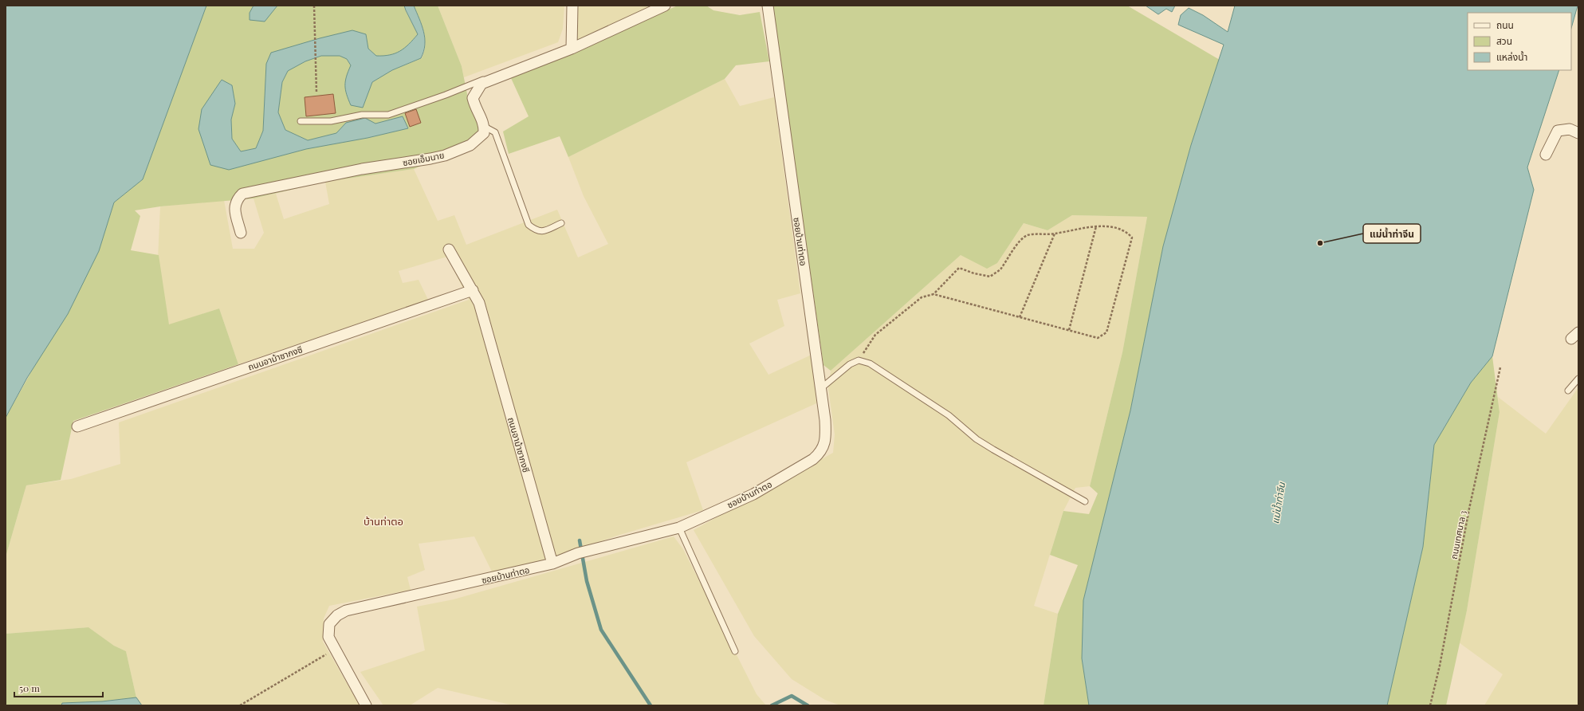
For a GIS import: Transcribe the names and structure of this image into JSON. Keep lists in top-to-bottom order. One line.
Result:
{"streets":{"street":["ซอยเอ็มนาย","ซอยบ้านท่าตอ","ถนนอาม้าซากงซี"],"path":["ถนนเทศบาล 3"]},"crossings":[["ซอยบ้านท่าตอ","ถนนอาม้าซากงซี"]],"districts":["บ้านท่าตอ"],"water":["แม่น้ำท่าจีน"],"places":["แม่น้ำท่าจีน"],"legend":["ถนน","สวน","แหล่งน้ำ"],"scale_bar":"50 m"}
